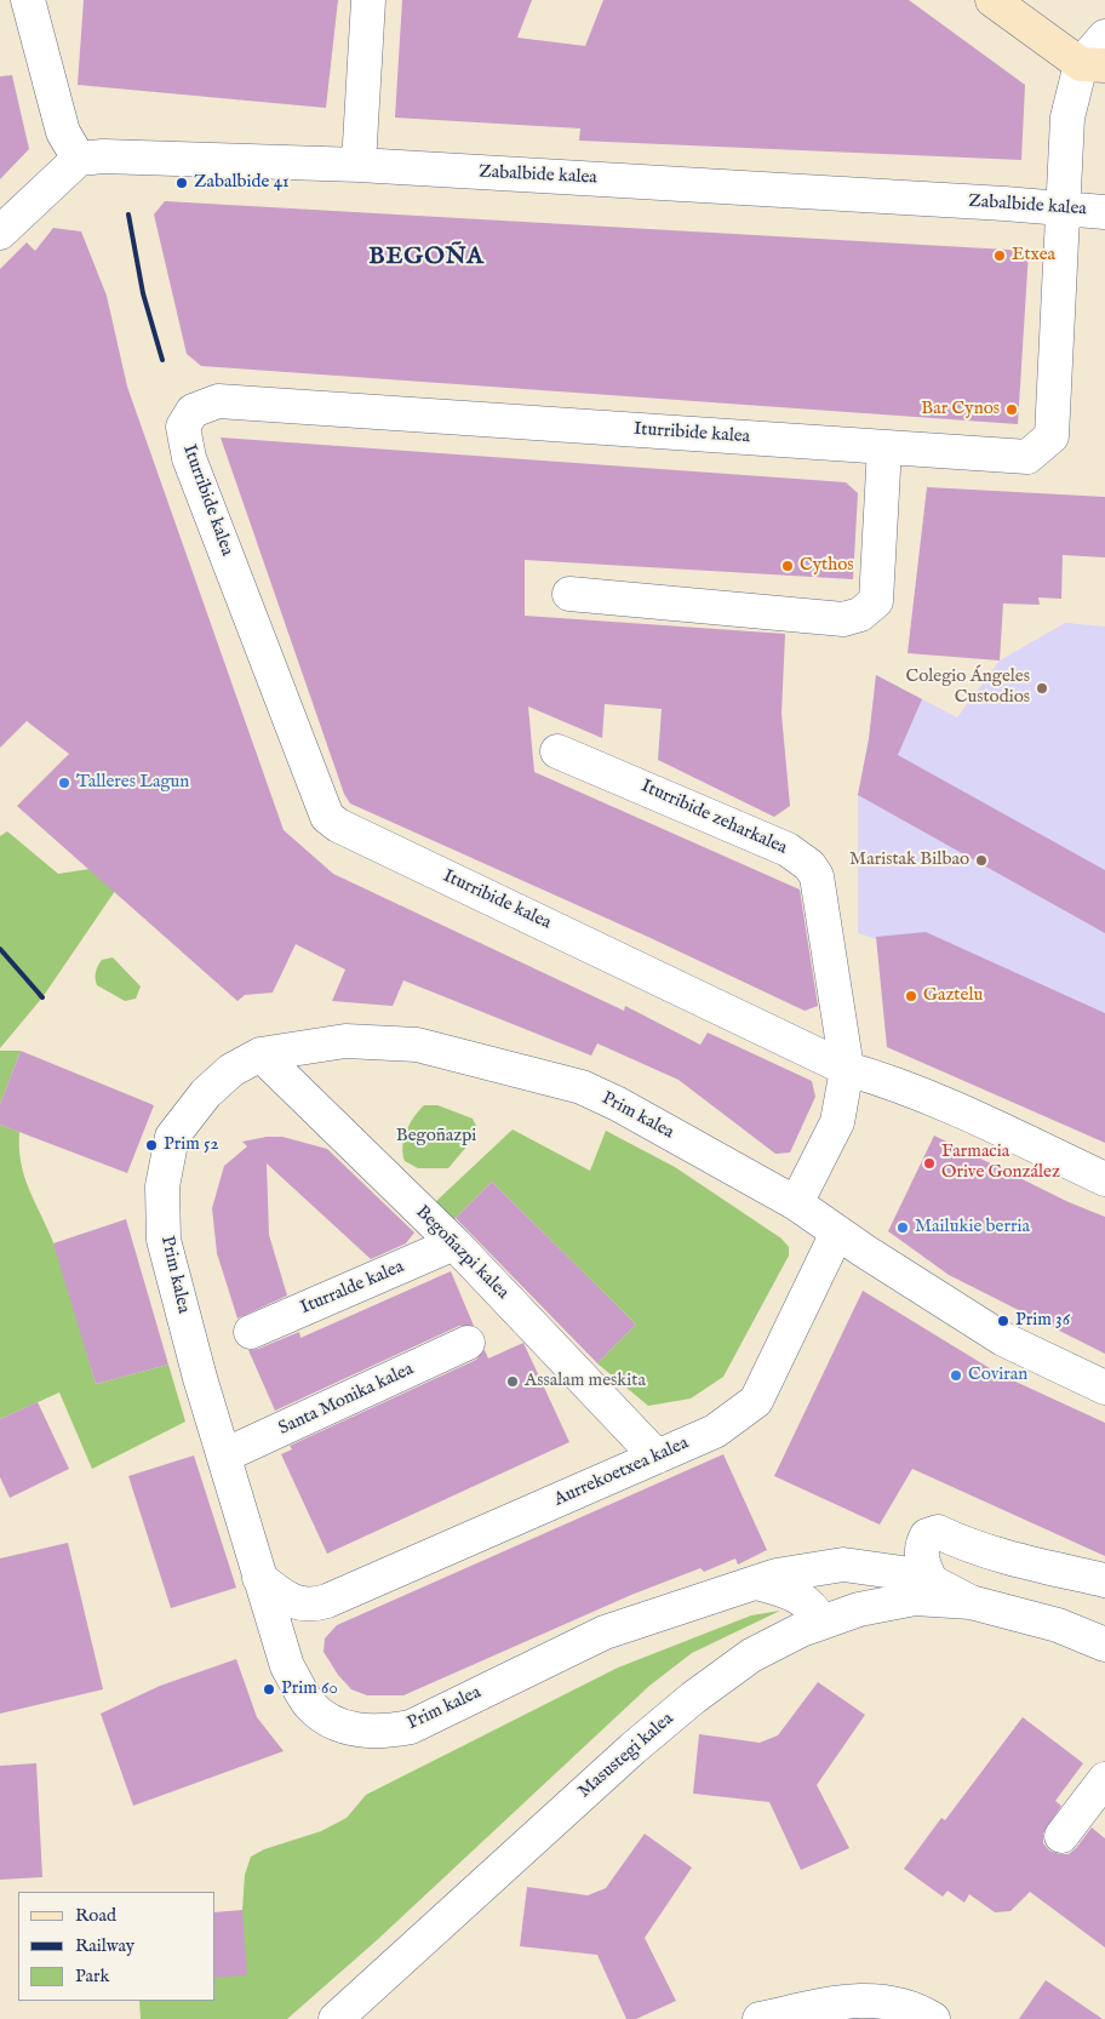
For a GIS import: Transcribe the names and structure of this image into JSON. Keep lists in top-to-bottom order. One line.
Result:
{"streets":{"street":["Zabalbide kalea","Iturribide kalea","Iturribide zeharkalea","Prim kalea","Begoñazpi kalea","Iturralde kalea","Santa Monika kalea","Aurrekoetxea kalea","Masustegi kalea"]},"crossings":[["Zabalbide kalea","Iturribide kalea"],["Iturribide kalea","Iturribide zeharkalea"],["Prim kalea","Begoñazpi kalea"],["Prim kalea","Santa Monika kalea"],["Prim kalea","Aurrekoetxea kalea"],["Prim kalea","Masustegi kalea"],["Begoñazpi kalea","Iturralde kalea"],["Begoñazpi kalea","Aurrekoetxea kalea"]],"districts":["BEGOÑA"],"parks":["Begoñazpi"],"places":["Zabalbide 41","Etxea","Bar Cynos","Cythos","Colegio Ángeles Custodios","Talleres Lagun","Maristak Bilbao","Gaztelu","Prim 52","Farmacia Orive González","Mailukie berria","Prim 36","Coviran","Assalam meskita","Prim 60"],"legend":["Road","Railway","Park"]}
